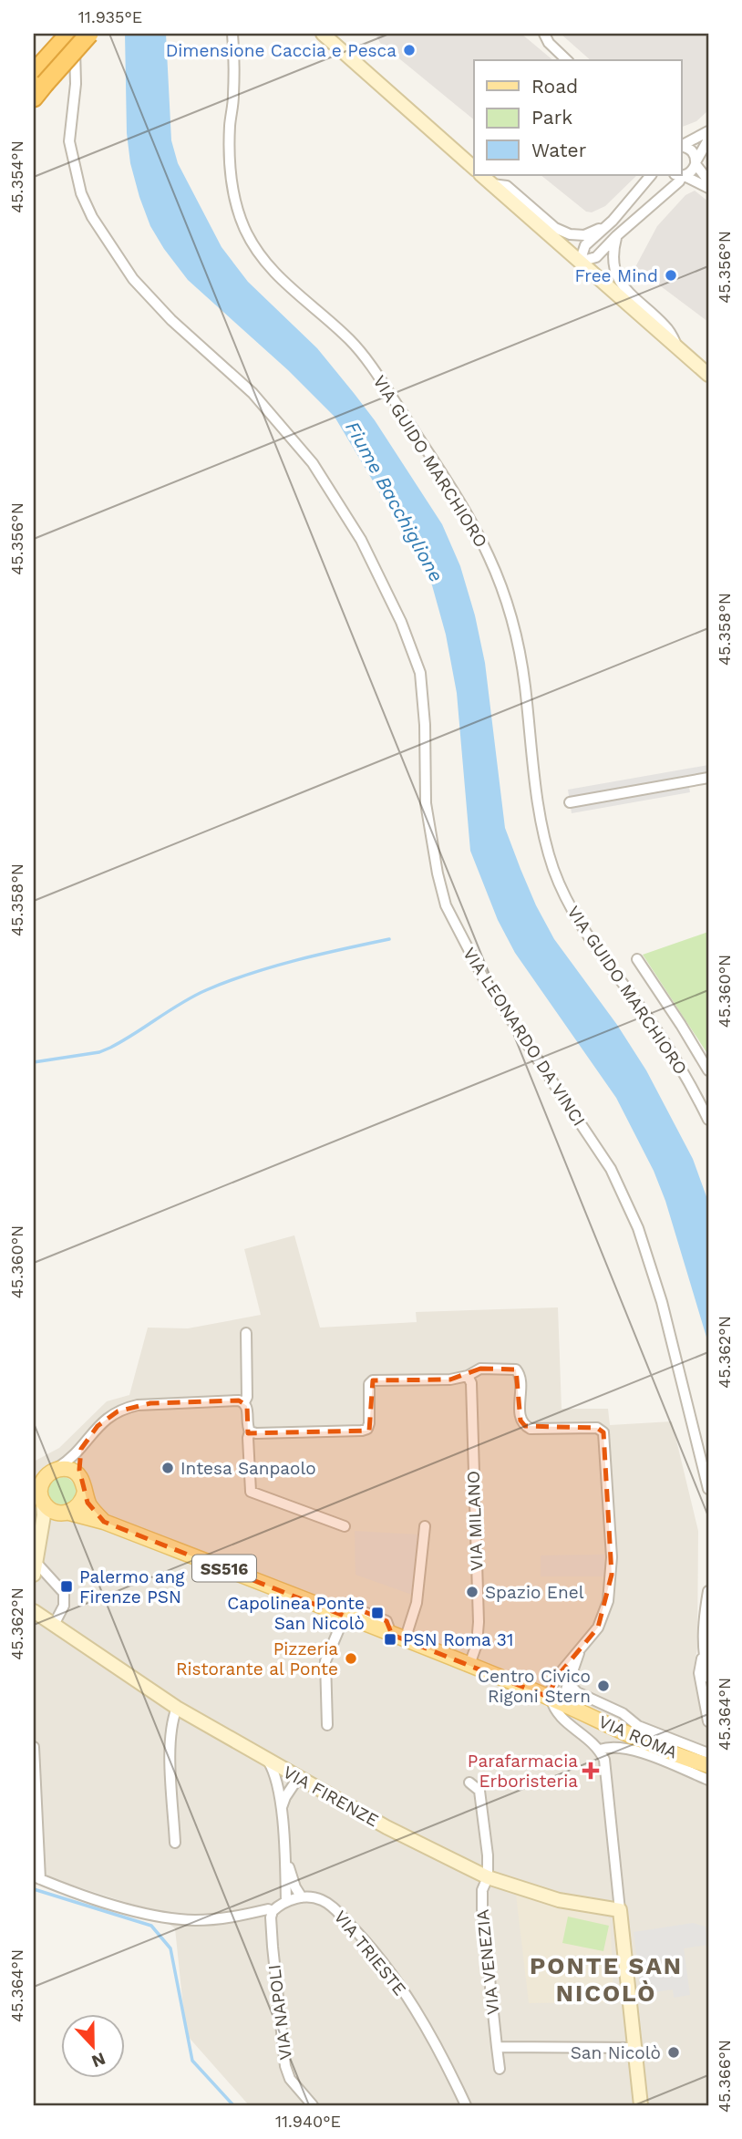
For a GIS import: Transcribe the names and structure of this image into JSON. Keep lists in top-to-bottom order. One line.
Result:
{"streets":{"main road":["SS516","VIA ROMA"],"street":["VIA GUIDO MARCHIORO","VIA LEONARDO DA VINCI","VIA MILANO","VIA FIRENZE","VIA TRIESTE","VIA VENEZIA","VIA NAPOLI"]},"crossings":[["VIA MILANO","VIA ROMA"],["SS516","VIA ROMA"],["VIA FIRENZE","VIA VENEZIA"],["VIA TRIESTE","VIA NAPOLI"]],"districts":["PONTE SAN NICOLÒ"],"water":["Fiume Bacchiglione"],"places":{"other":["Dimensione Caccia e Pesca","Free Mind","Intesa Sanpaolo","Spazio Enel","Pizzeria Ristorante al Ponte","Centro Civico Rigoni Stern","San Nicolò"],"transit":["Palermo ang Firenze PSN","Capolinea Ponte San Nicolò","PSN Roma 31"],"health":["Parafarmacia Erboristeria"]},"legend":["Road","Park","Water"],"north":"bottom","coordinates":["11.935°E","45.354°N","45.356°N","45.358°N","45.360°N","45.362°N","45.364°N","45.366°N","11.940°E"]}
